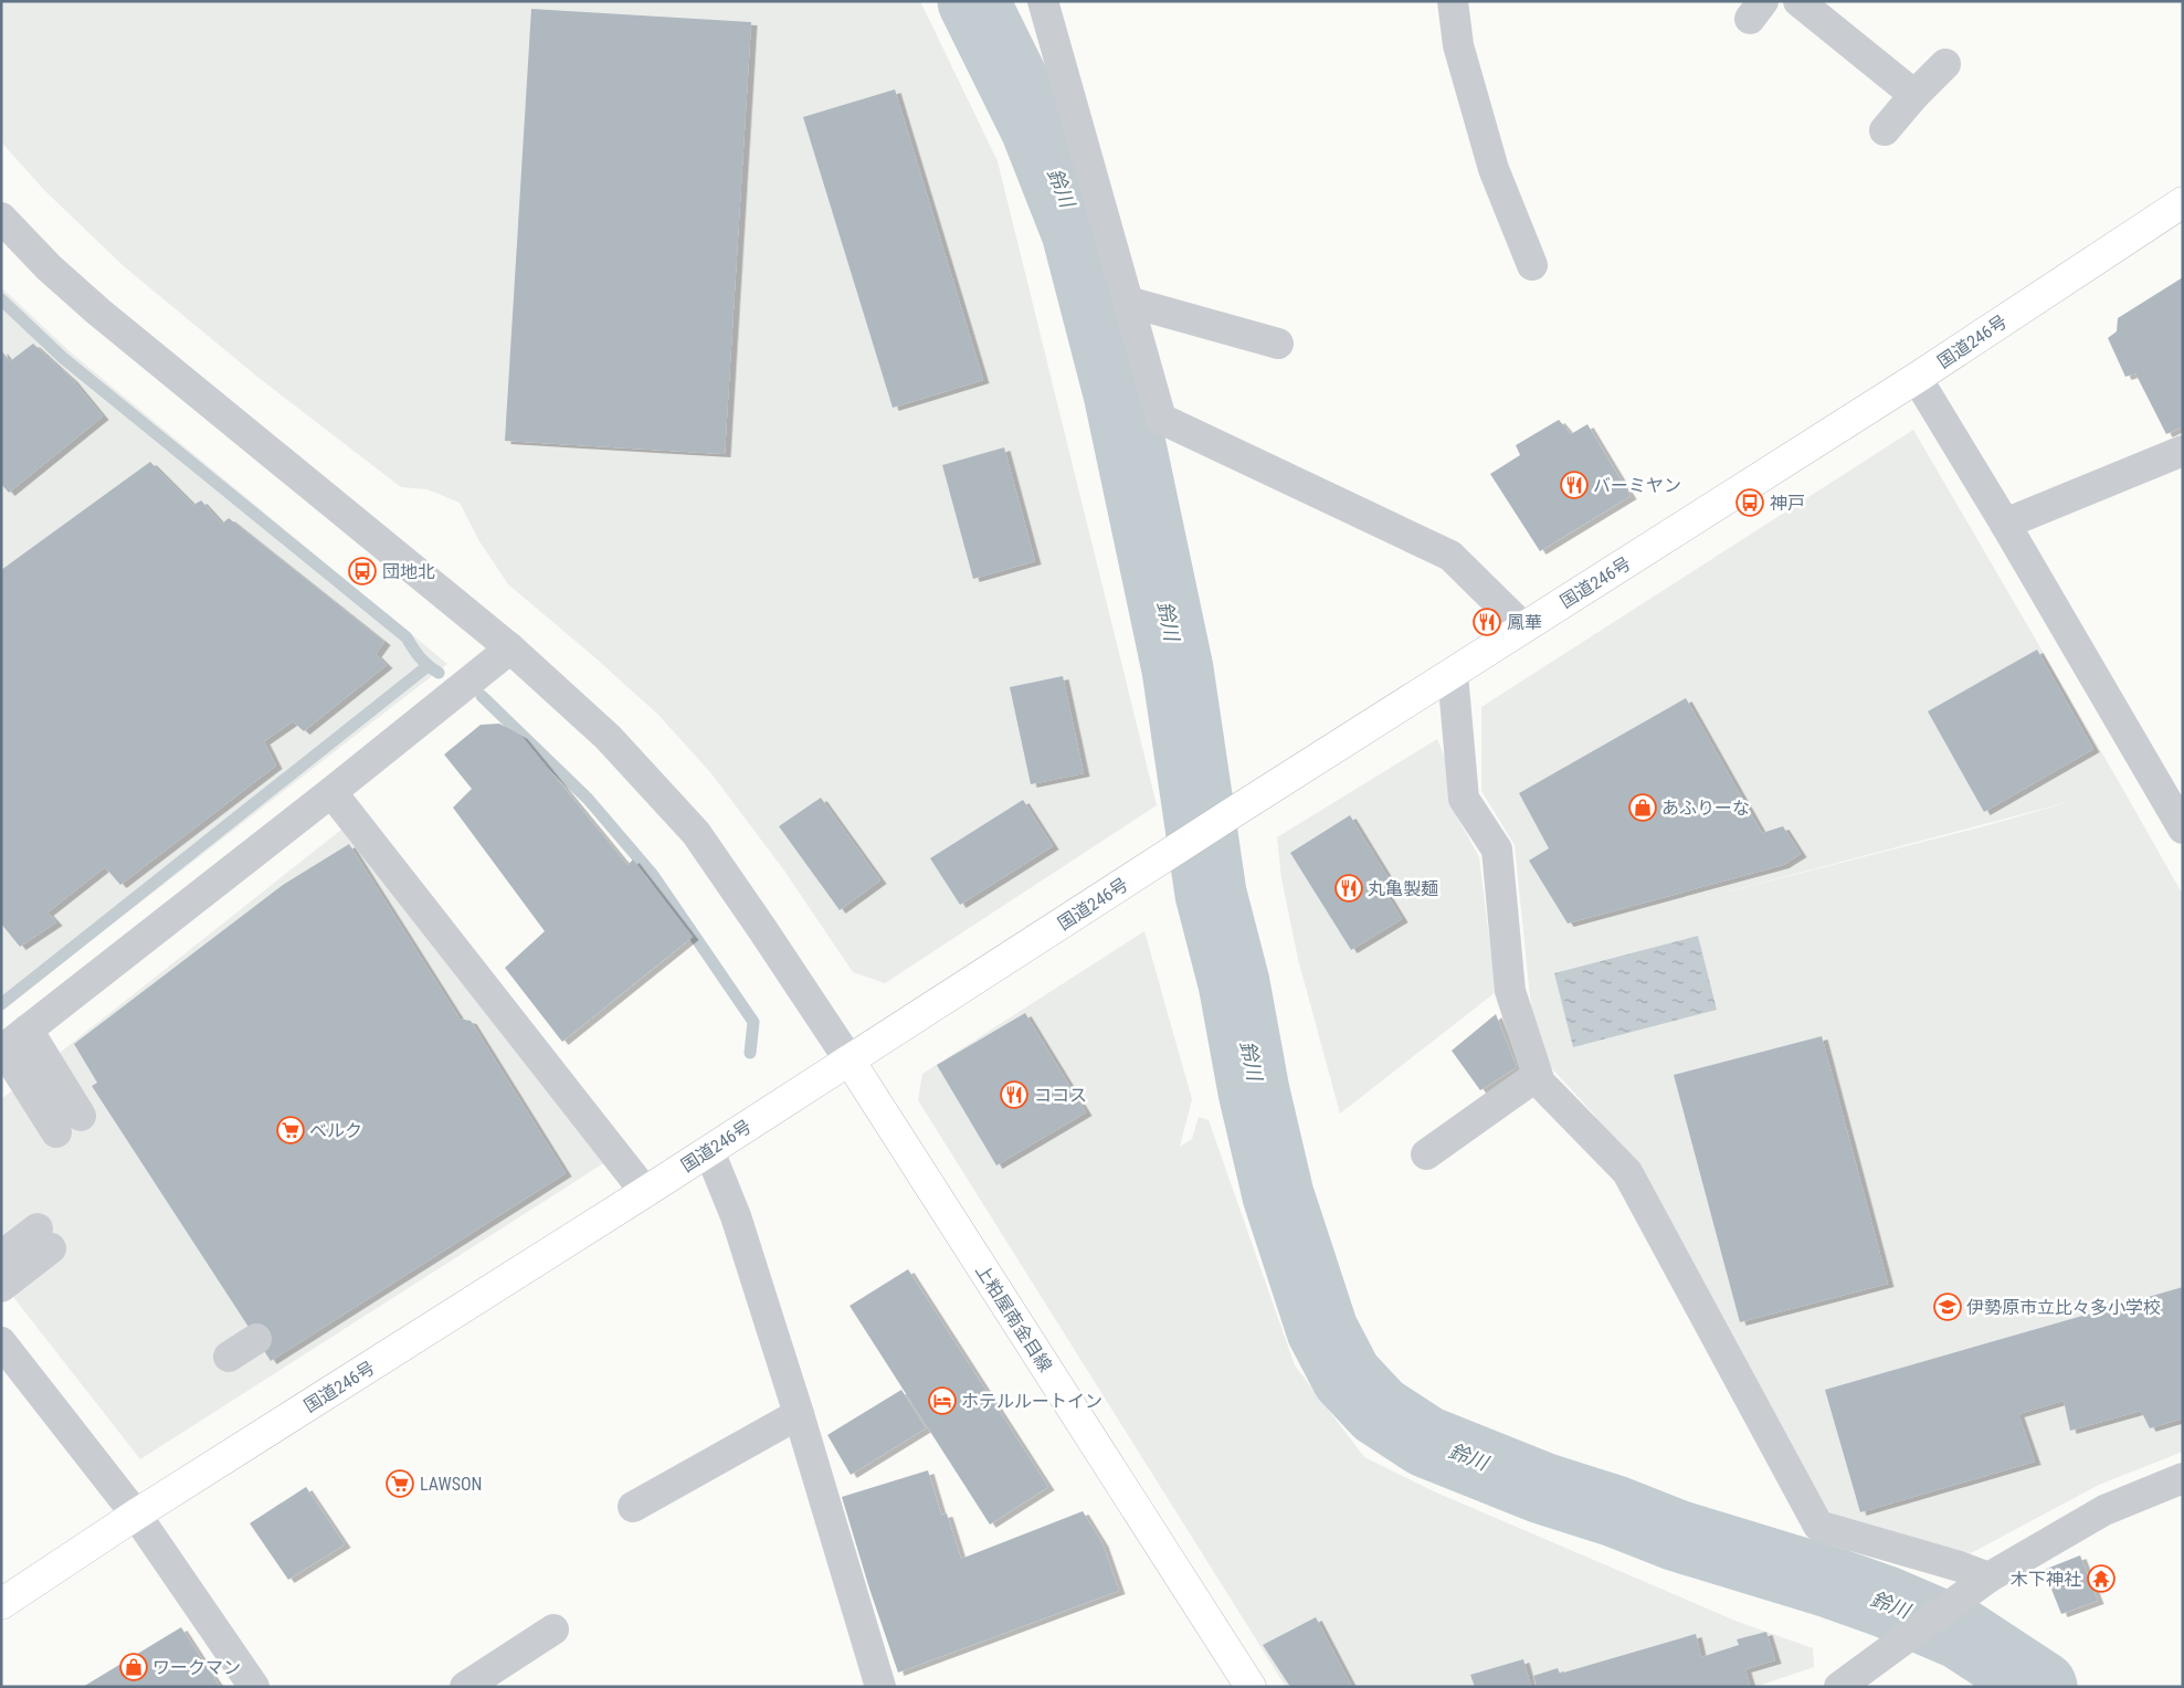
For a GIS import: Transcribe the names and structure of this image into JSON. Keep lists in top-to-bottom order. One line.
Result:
{"streets":{"main road":["国道246号","上粕屋南金目線"]},"crossings":[["国道246号","上粕屋南金目線"]],"water":["鈴川"],"places":{"restaurant":["バーミヤン","鳳華","丸亀製麺","ココス"],"bus stop":["神戸","団地北"],"shop":["あふりーな","ワークマン"],"supermarket":["ベルク","LAWSON"],"school or university":["伊勢原市立比々多小学校"],"hotel":["ホテルルートイン"],"temple":["木下神社"]}}
